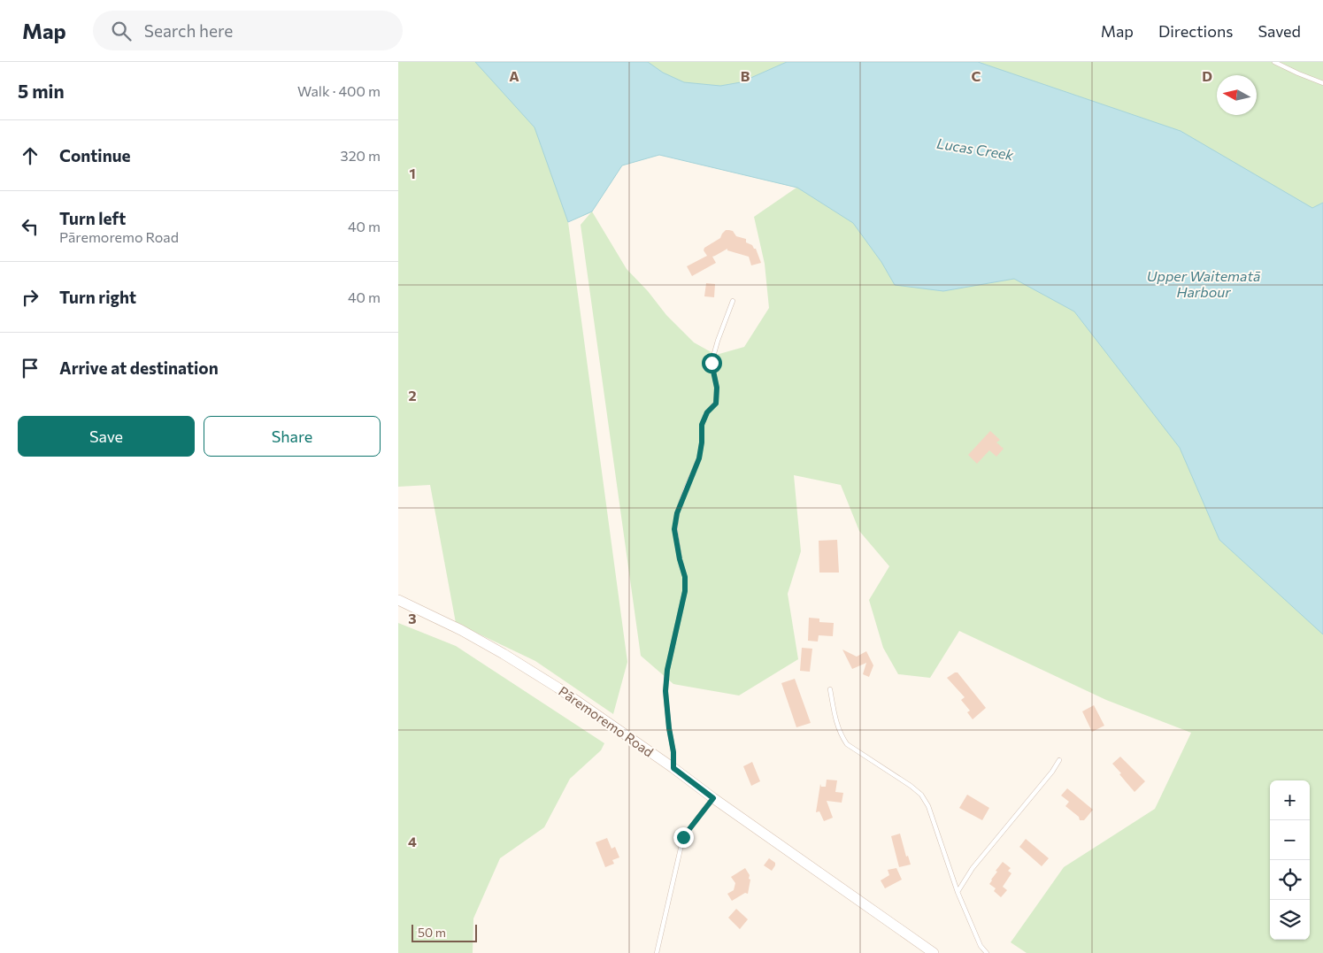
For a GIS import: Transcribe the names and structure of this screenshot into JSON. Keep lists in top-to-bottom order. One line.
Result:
{"streets":{"street":["Pāremoremo Road"]},"water":["Lucas Creek","Upper Waitematā Harbour"],"scale_bar":"50 m","north":"left","page":{"header":"Map","search":"Search here","nav":["Map","Directions","Saved"],"heading":["5 min","Walk · 400 m"],"list":[["Continue","320 m"],["Turn left","Pāremoremo Road","40 m"],["Turn right","40 m"],"Arrive at destination"],"buttons":["Save","Share"],"map_buttons":["+","−"],"scale":"50 m"},"grid":{"columns":["A","B","C","D"],"rows":["1","2","3","4"]}}
